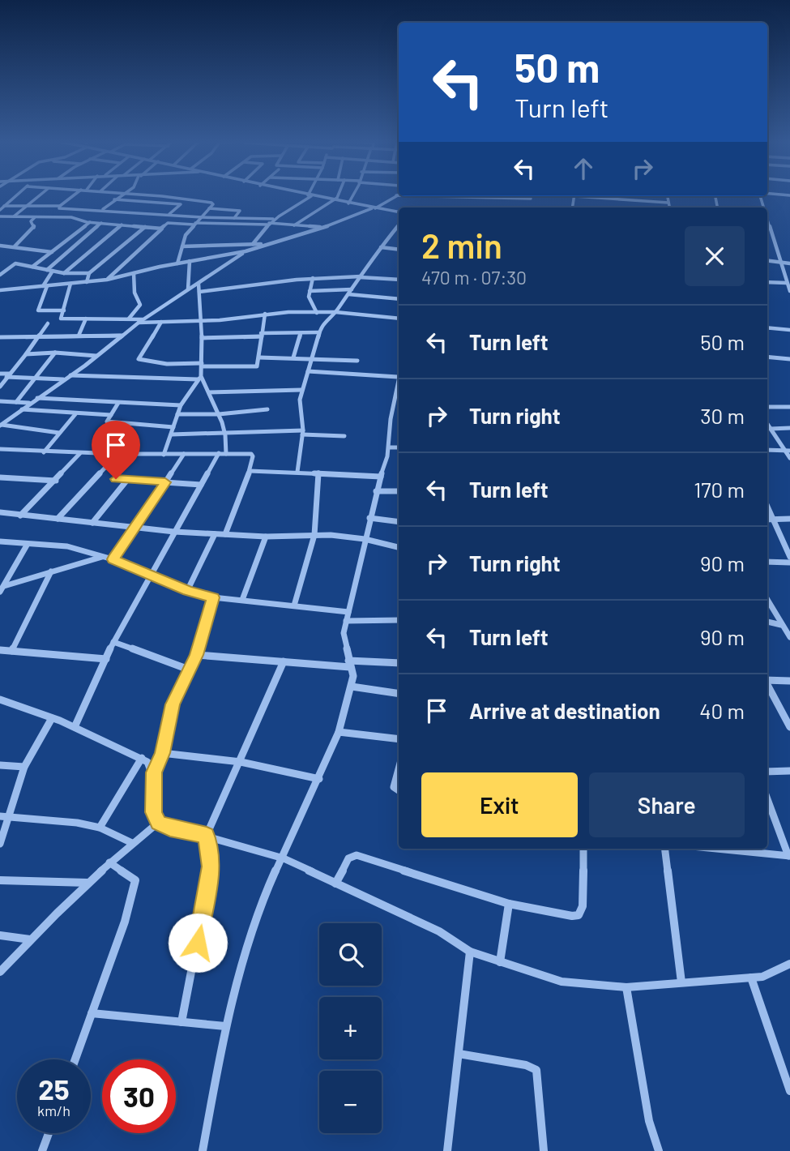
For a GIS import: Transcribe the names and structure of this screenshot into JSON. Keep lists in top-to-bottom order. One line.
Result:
{"page":{"turn":["50 m","Turn left"],"heading":["2 min","470 m · 07:30"],"list":[{"name":"Turn left","value":"50 m"},{"name":"Turn right","value":"30 m"},{"name":"Turn left","value":"170 m"},{"name":"Turn right","value":"90 m"},{"name":"Turn left","value":"90 m"},{"name":"Arrive at destination","value":"40 m"}],"buttons":["Exit","Share"],"map_buttons":["+","−"],"speed":"25 km/h","limit":"30"}}
